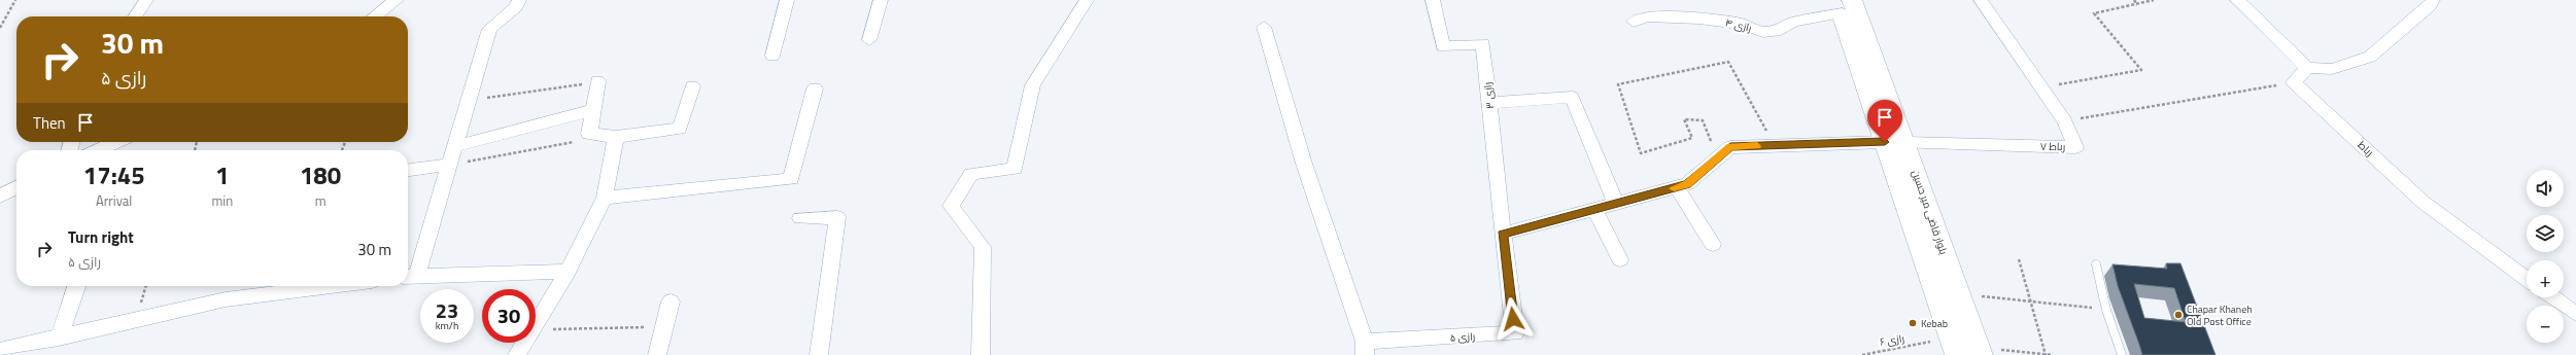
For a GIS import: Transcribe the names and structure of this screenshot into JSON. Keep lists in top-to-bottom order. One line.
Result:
{"streets":{"main road":["بلوار قاضی میر حسین"],"street":["رازی ۴","رازی ۳","رباط ۷","رباط","رازی ۵"],"path":["رازی ۶"]},"crossings":[["رازی ۴","بلوار قاضی میر حسین"],["رازی ۳","رازی ۵"],["رباط ۷","بلوار قاضی میر حسین"],["بلوار قاضی میر حسین","رازی ۶"]],"places":["Chapar Khaneh Old Post Office","Kebab"],"page":{"turn":["30 m","رازی ۵"],"then":"Then","eta":["17:45","Arrival","1","min","180","m"],"map_buttons":["+","−"],"list":[{"name":"Turn right","note":"رازی ۵","value":"30 m"}],"speed":"23 km/h","limit":"30"}}
